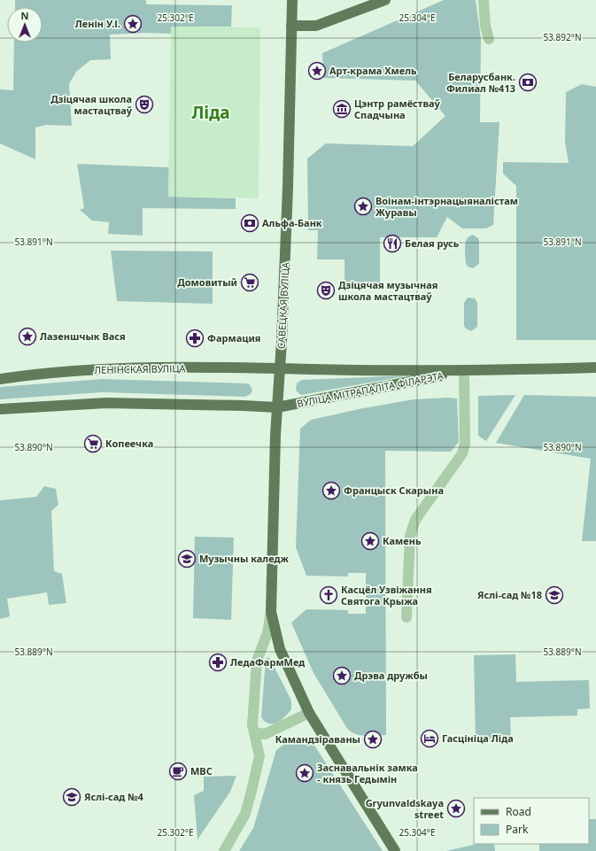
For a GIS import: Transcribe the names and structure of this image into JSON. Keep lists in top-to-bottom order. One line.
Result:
{"streets":{"main road":["САВЕЦКАЯ ВУЛІЦА","ЛЕНІНСКАЯ ВУЛІЦА","ВУЛІЦА МІТРАПАЛІТА ФІЛАРЭТА"]},"crossings":[["САВЕЦКАЯ ВУЛІЦА","ЛЕНІНСКАЯ ВУЛІЦА"],["САВЕЦКАЯ ВУЛІЦА","ВУЛІЦА МІТРАПАЛІТА ФІЛАРЭТА"],["ЛЕНІНСКАЯ ВУЛІЦА","ВУЛІЦА МІТРАПАЛІТА ФІЛАРЭТА"]],"districts":["Ліда"],"places":{"place":["Ленін У.І.","Арт-крама Хмель","Воінам-інтэрнацыяналістам Журавы","Лазеншчык Вася","Францыск Скарына","Камень","Дрэва дружбы","Камандзіраваны","Заснавальнік замка - князь Гедымін","Gryunvaldskaya street"],"bank":["Беларусбанк. Филиал №413","Альфа-Банк"],"theatre":["Дзіцячая школа мастацтваў","Дзіцячая музычная школа мастацтваў"],"museum":["Цэнтр рамёстваў Спадчына"],"restaurant":["Белая русь"],"supermarket":["Домовитый","Копеечка"],"pharmacy":["Фармация","ЛедаФармМед"],"school or university":["Музычны каледж","Яслі-сад №18","Яслі-сад №4"],"church":["Касцёл Узвіжання Святога Крыжа"],"hotel":["Гасцініца Ліда"],"cafe":["MBC"]},"legend":["Road","Park"],"north":"top","coordinates":["25.302°E","25.304°E","53.892°N","53.891°N","53.890°N","53.889°N"]}
